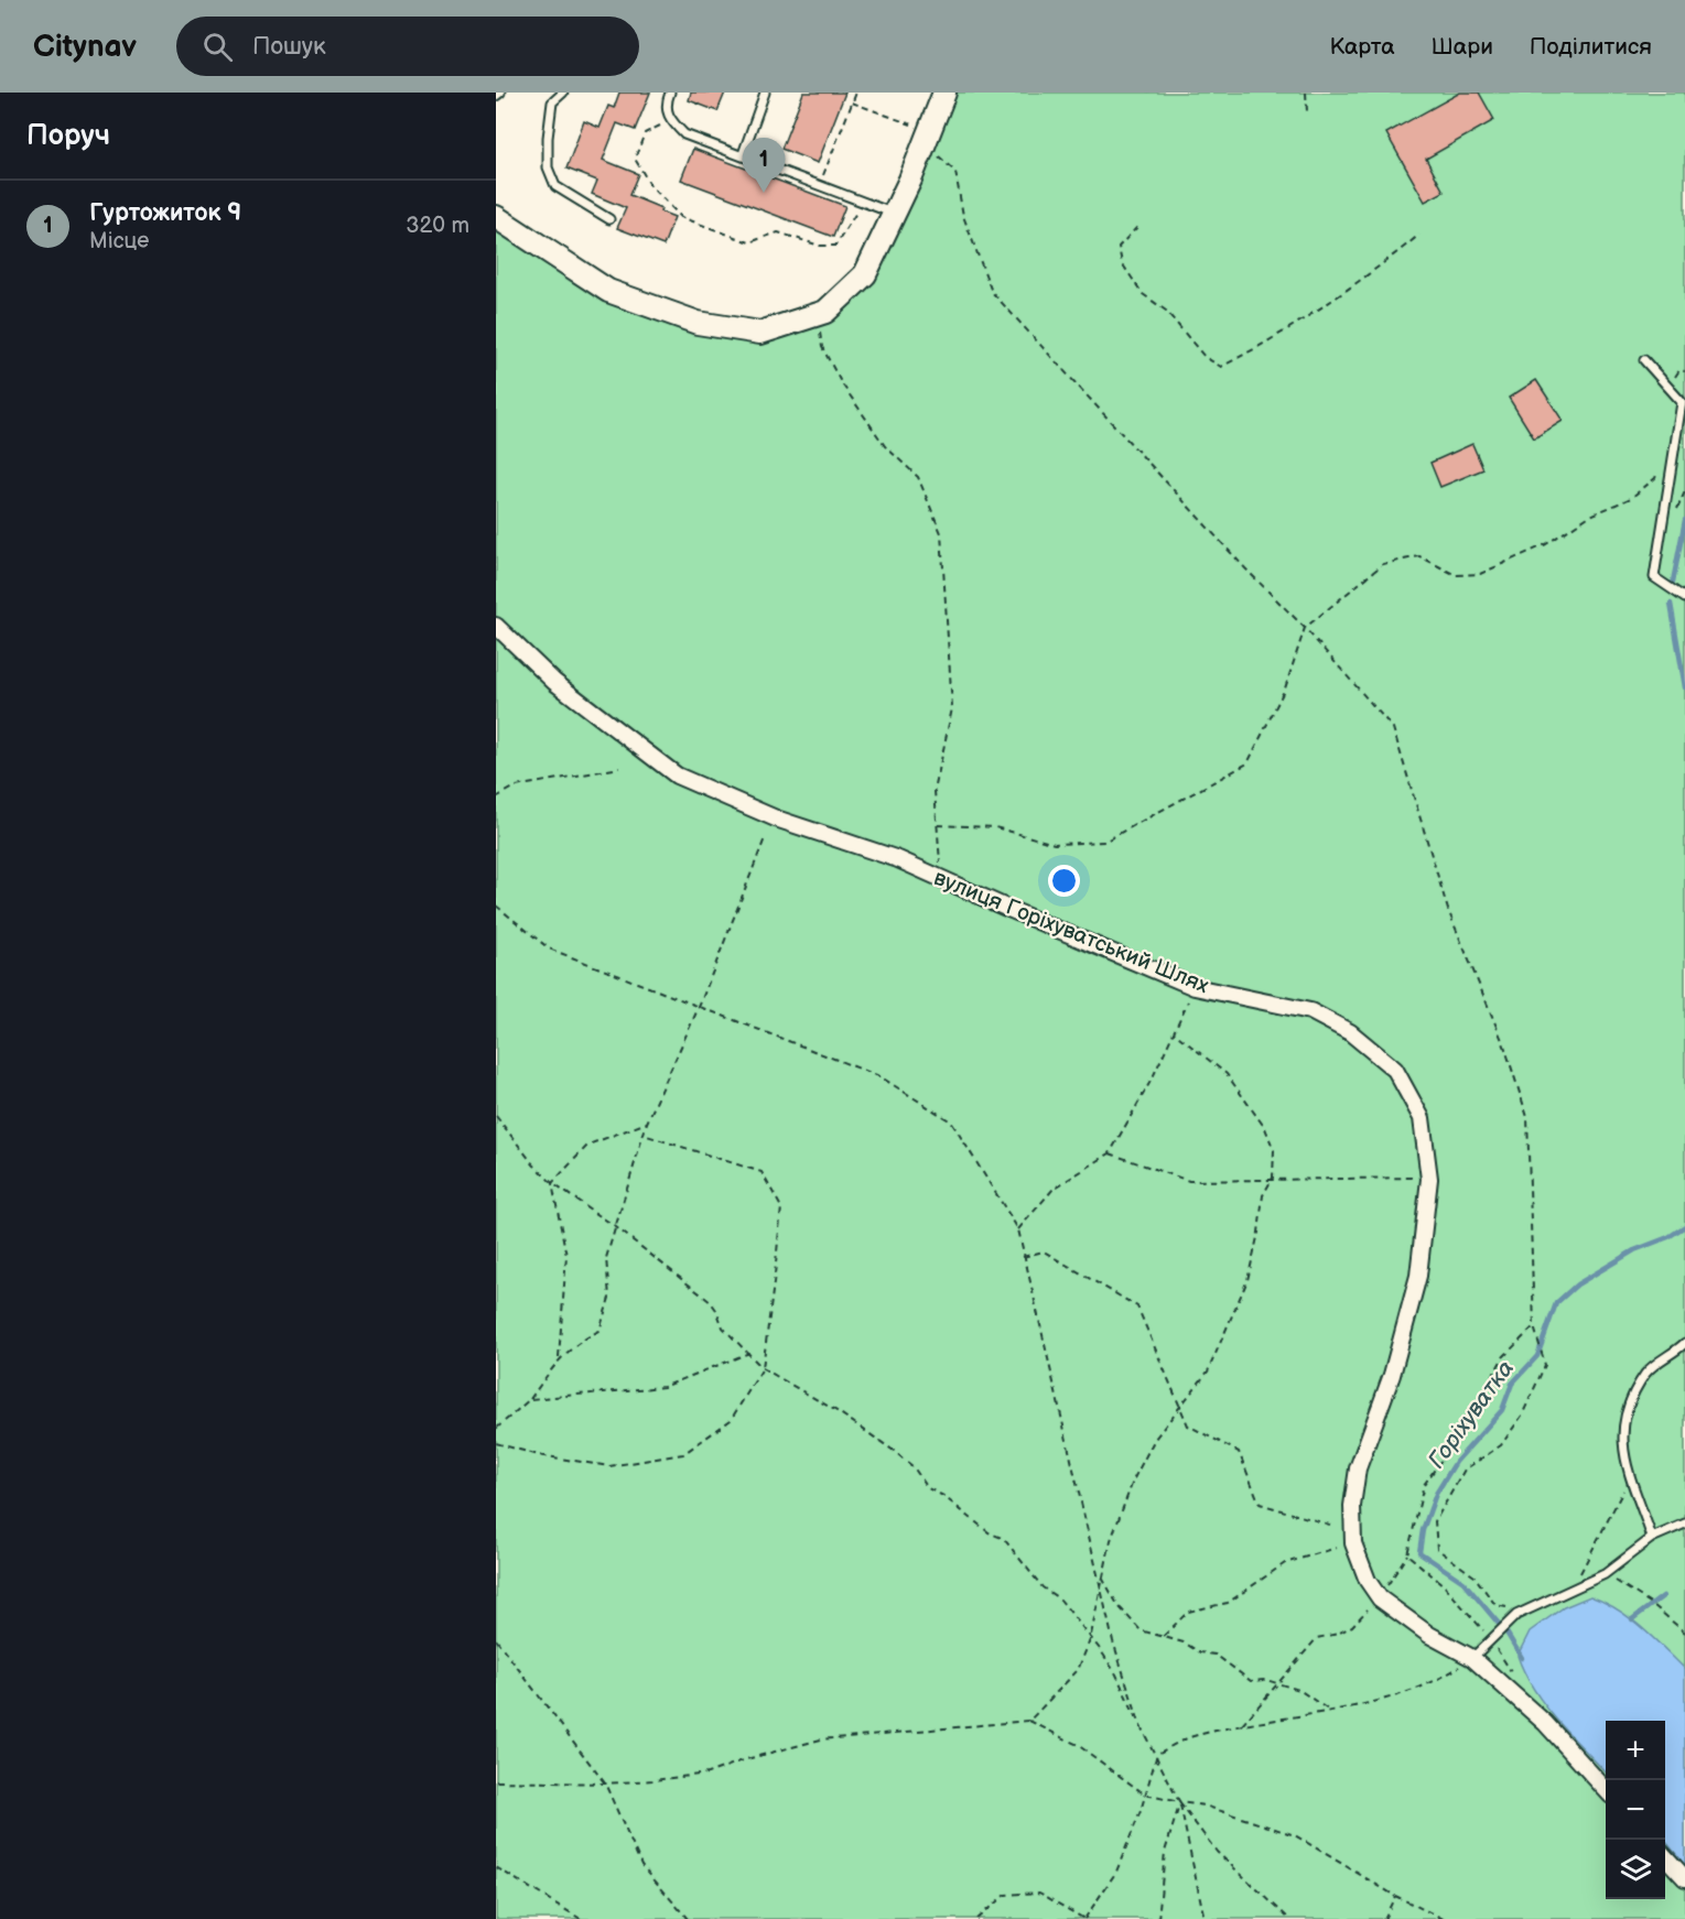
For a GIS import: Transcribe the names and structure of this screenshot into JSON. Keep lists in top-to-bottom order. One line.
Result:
{"streets":{"street":["вулиця Горіхуватський Шлях"]},"water":["Горіхуватка"],"page":{"header":"Citynav","search":"Пошук","nav":["Карта","Шари","Поділитися"],"heading":"Поруч","pins":"1","list":[{"mark":"1","name":"Гуртожиток 9","note":"Місце","value":"320 m"}],"map_buttons":["+","−"]}}
